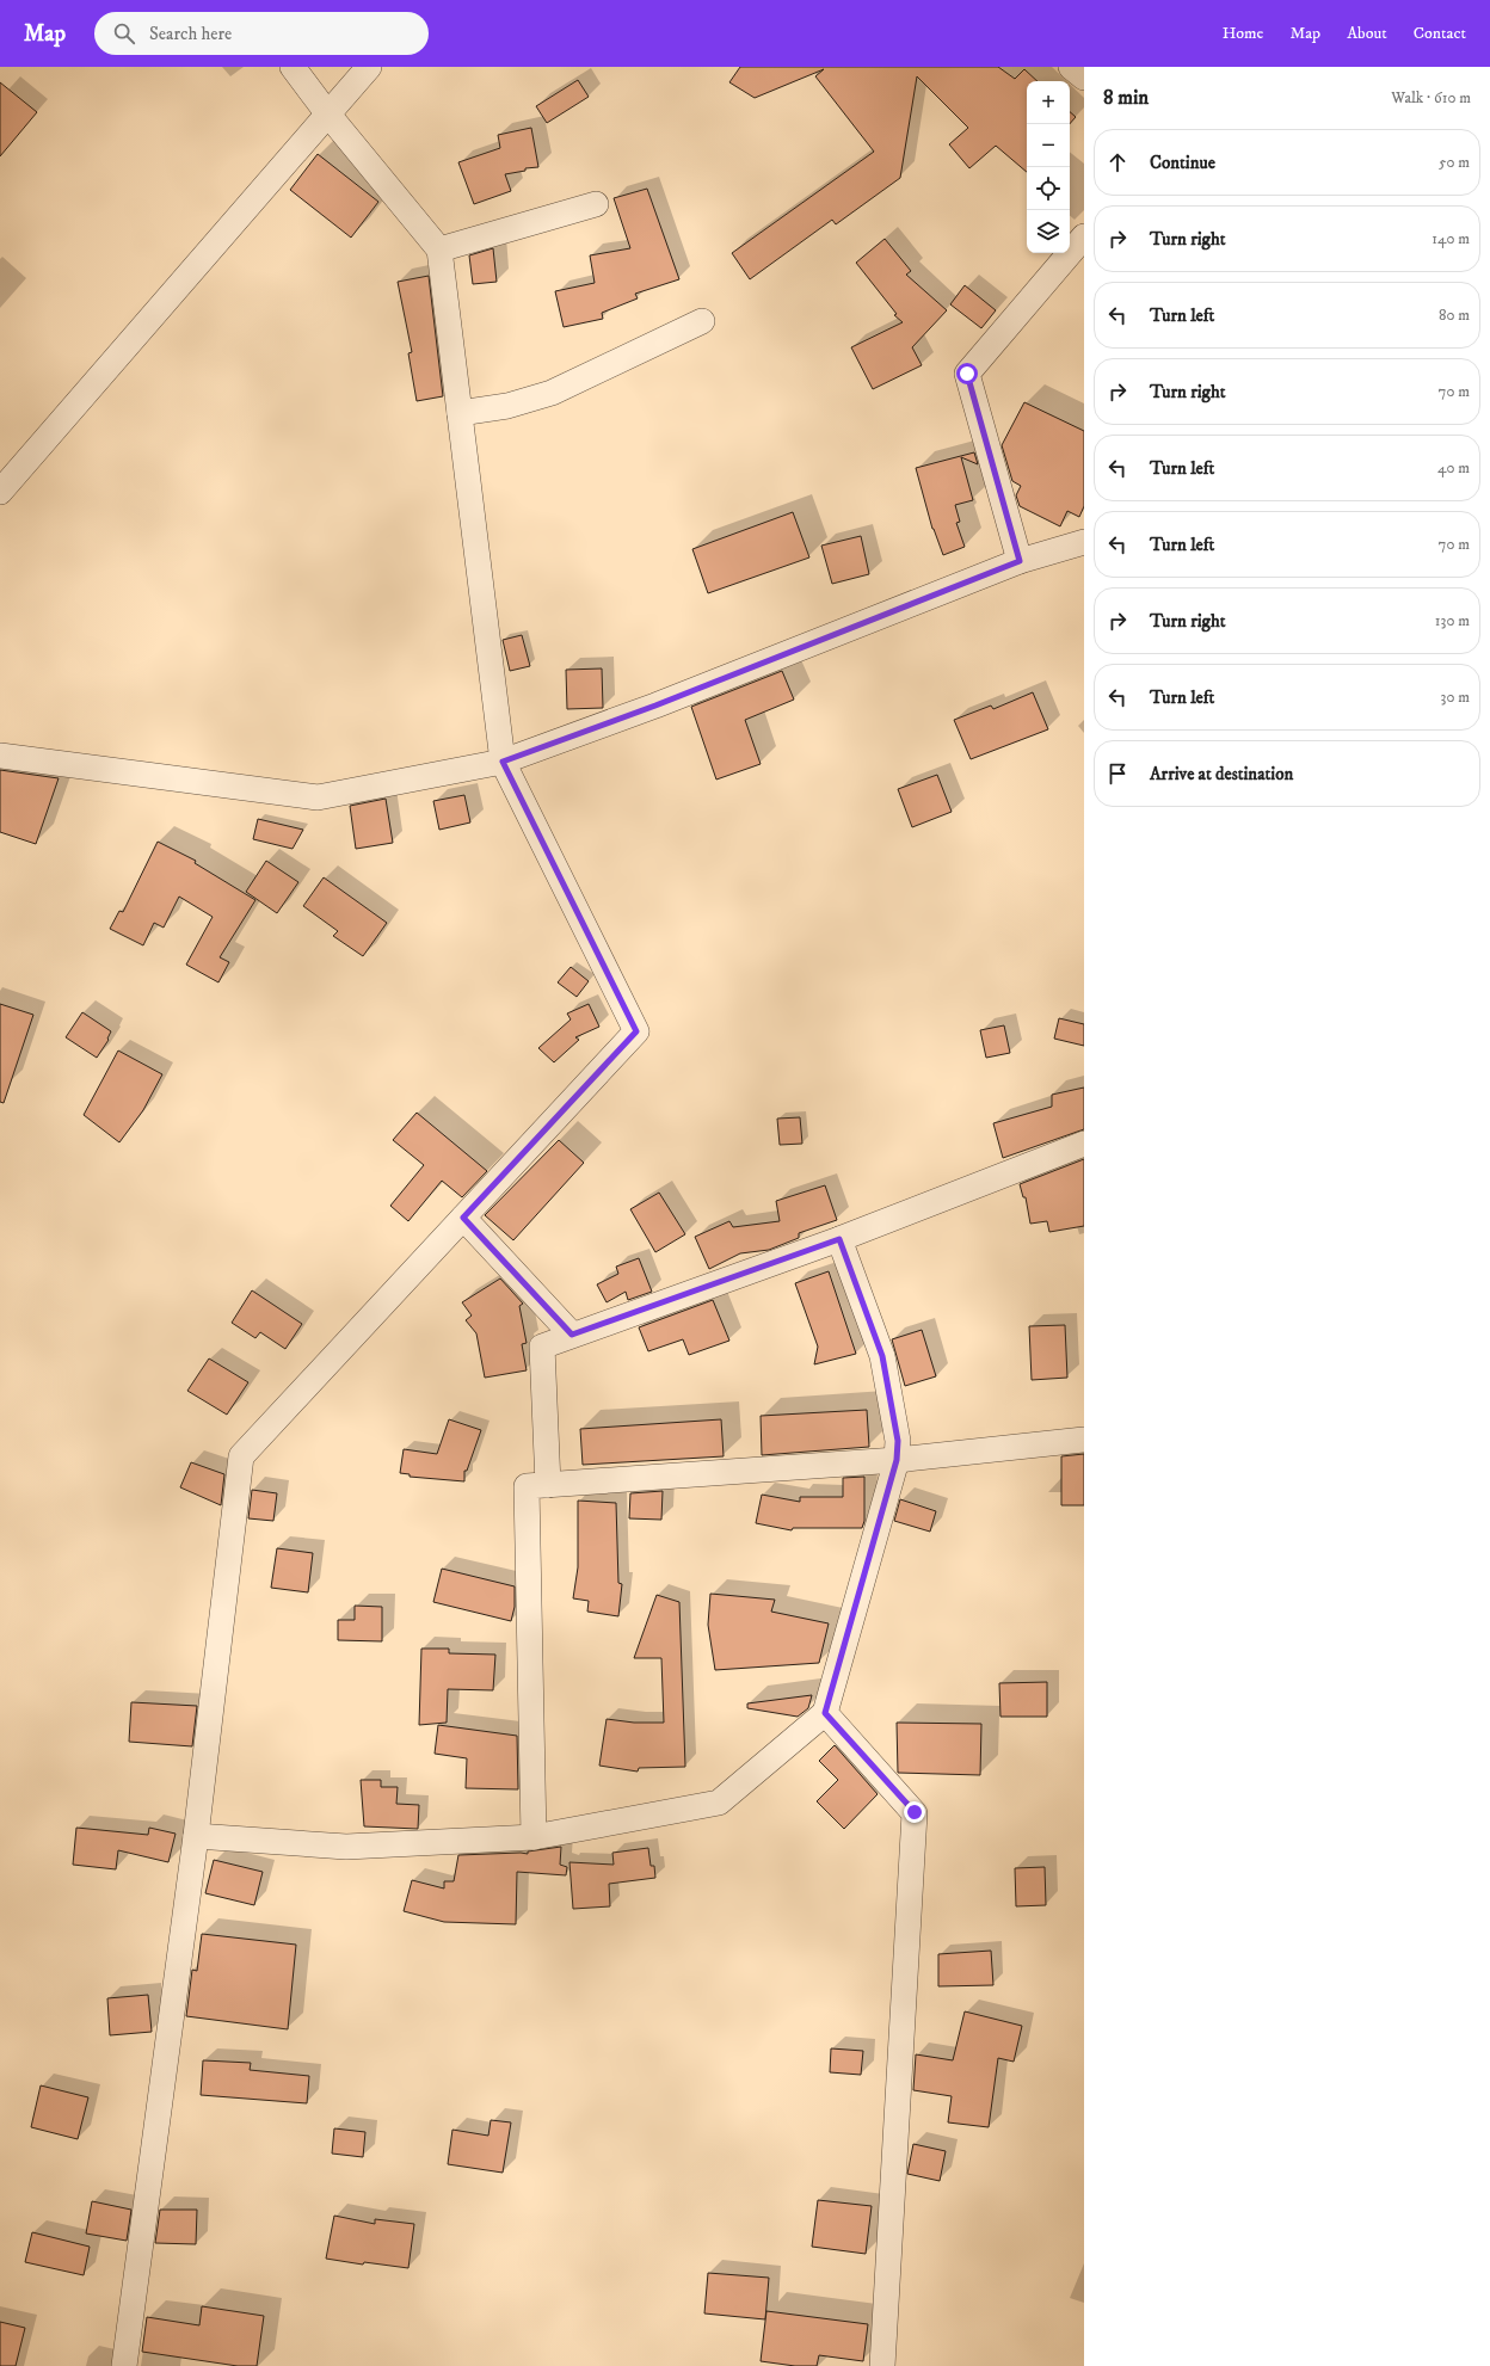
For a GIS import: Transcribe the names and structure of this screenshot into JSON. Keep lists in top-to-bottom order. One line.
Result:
{"page":{"header":"Map","search":"Search here","nav":["Home","Map","About","Contact"],"heading":["8 min","Walk · 610 m"],"map_buttons":["+","−"],"list":[["Continue","50 m"],["Turn right","140 m"],["Turn left","80 m"],["Turn right","70 m"],["Turn left","40 m"],["Turn left","70 m"],["Turn right","130 m"],["Turn left","30 m"],"Arrive at destination"]}}
